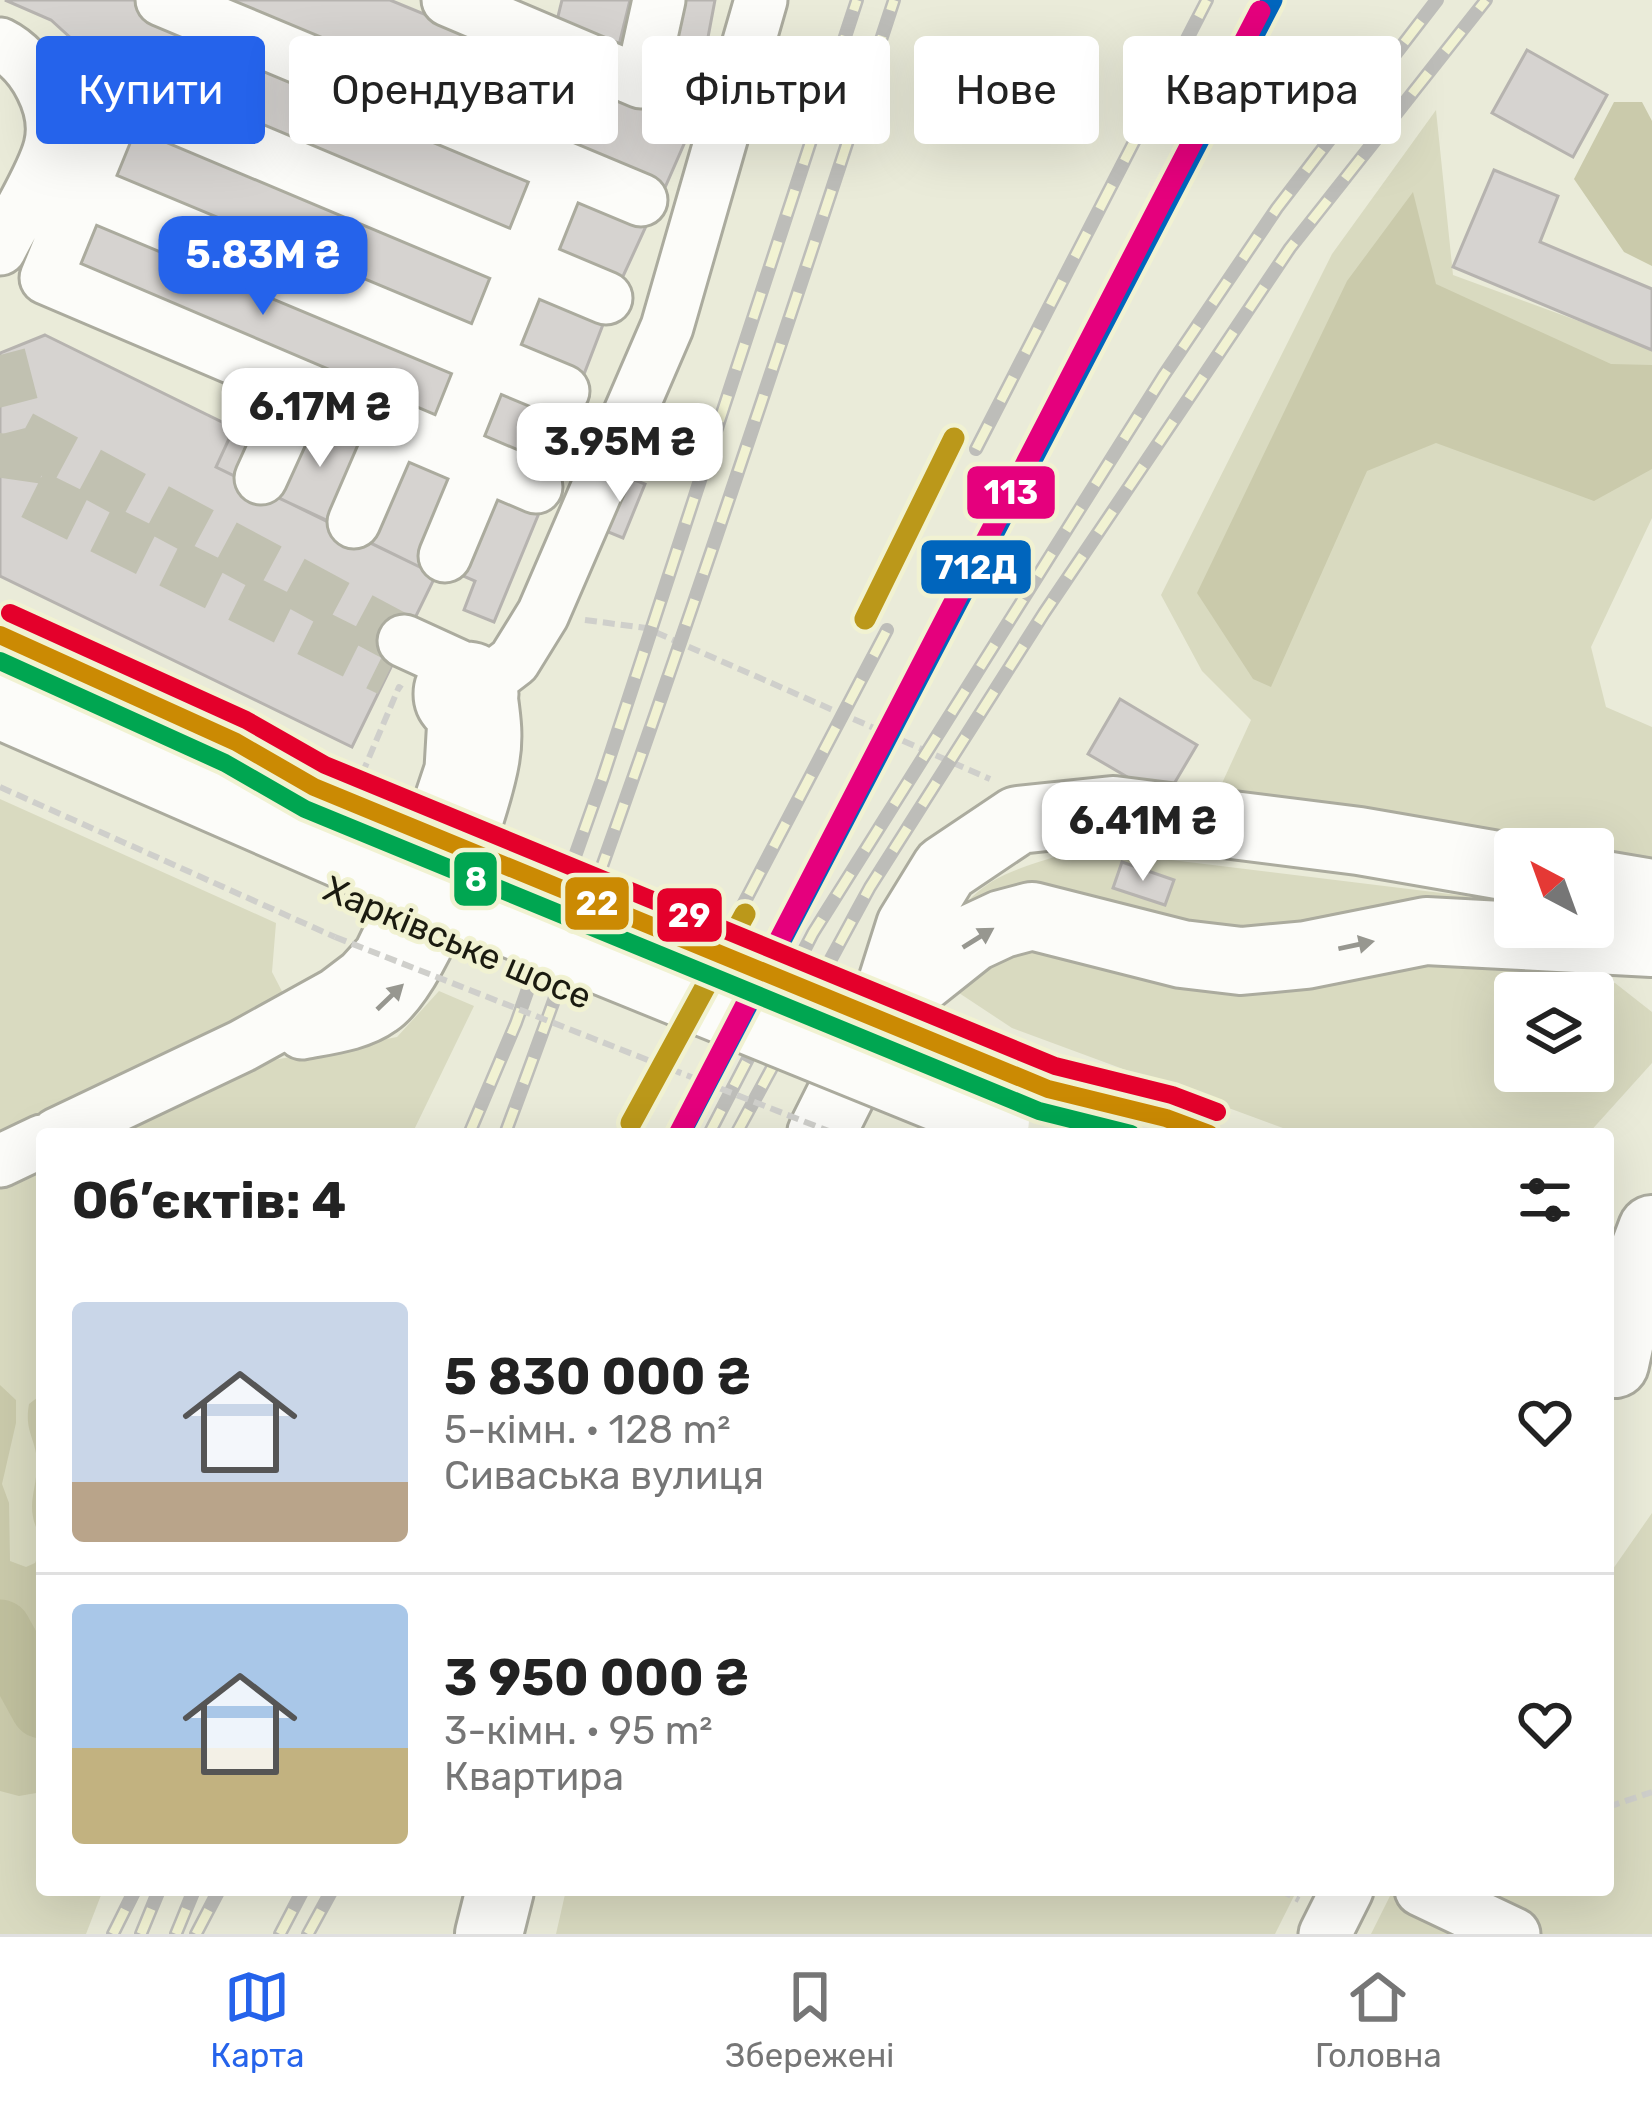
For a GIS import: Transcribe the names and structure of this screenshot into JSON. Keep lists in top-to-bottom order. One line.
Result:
{"streets":{"main road":["Харківське шосе"]},"lines":["transit line 712Д","transit line 113","transit line 29","transit line 22","transit line 8"],"north":"top left","page":{"chip":["Купити","Орендувати","Фільтри","Нове","Квартира"],"price":["5.83M ₴","6.17M ₴","3.95M ₴","6.41M ₴"],"heading":"Об’єктів: 4","list":[{"name":"5 830 000 ₴","note":"5-кімн. · 128 m² · Сиваська вулиця"},{"name":"3 950 000 ₴","note":"3-кімн. · 95 m² · Квартира"}],"tabs":["Карта","Збережені","Головна"]}}
